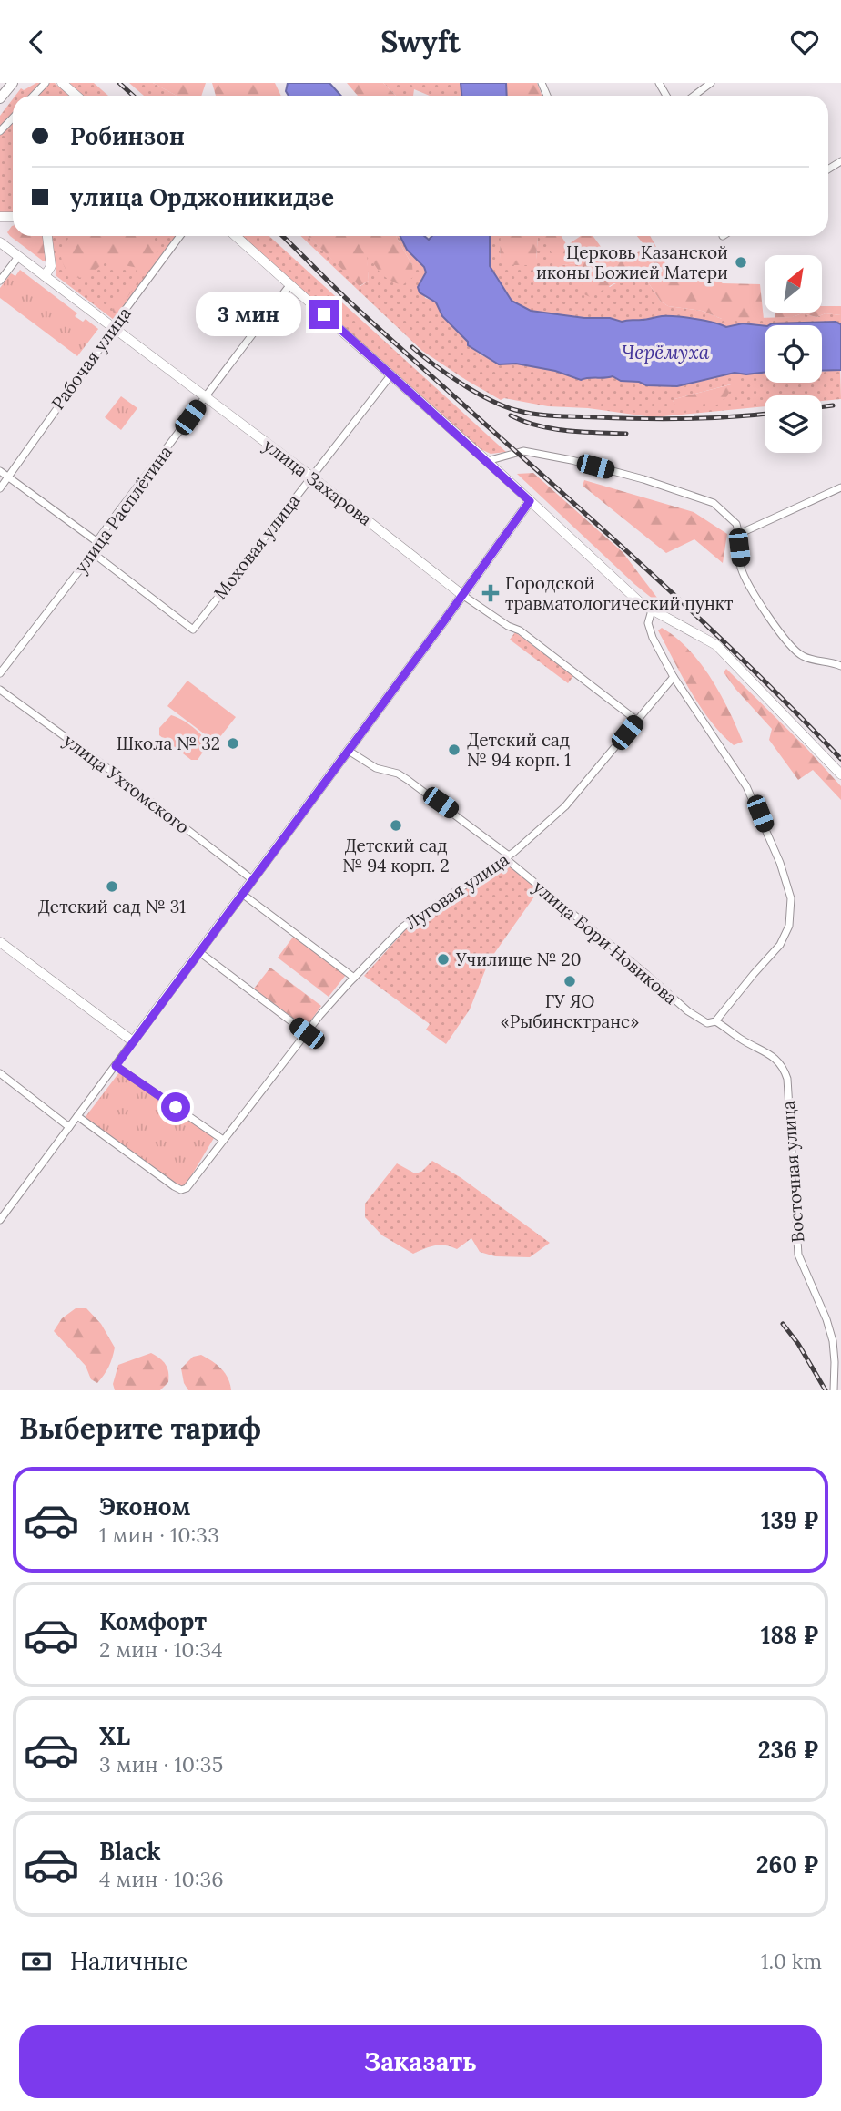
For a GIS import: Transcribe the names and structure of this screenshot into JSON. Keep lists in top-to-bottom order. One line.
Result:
{"streets":{"street":["Рабочая улица","улица Захарова","улица Расплётина","Моховая улица","улица Ухтомского","Луговая улица","улица Бори Новикова","Восточная улица"]},"crossings":[["Рабочая улица","улица Захарова"],["улица Захарова","улица Расплётина"],["улица Захарова","Моховая улица"],["улица Захарова","Луговая улица"],["улица Расплётина","Моховая улица"],["Луговая улица","улица Бори Новикова"],["улица Бори Новикова","Восточная улица"]],"water":["Черёмуха"],"places":{"other":["Церковь Казанской иконы Божией Матери","Школа № 32","Детский сад № 94 корп. 1","Детский сад № 94 корп. 2","Детский сад № 31","Училище № 20","ГУ ЯО «Рыбинсктранс»"],"health":["Городской травматологический пункт"]},"north":"top right","page":{"header":"Swyft","banner":["Робинзон","улица Орджоникидзе"],"bubble":"3 мин","heading":"Выберите тариф","list":[{"name":"Эконом","note":"1 мин · 10:33","value":"139 ₽"},{"name":"Комфорт","note":"2 мин · 10:34","value":"188 ₽"},{"name":"XL","note":"3 мин · 10:35","value":"236 ₽"},{"name":"Black","note":"4 мин · 10:36","value":"260 ₽"}],"pay":["Наличные","1.0 km"],"buttons":"Заказать"}}
